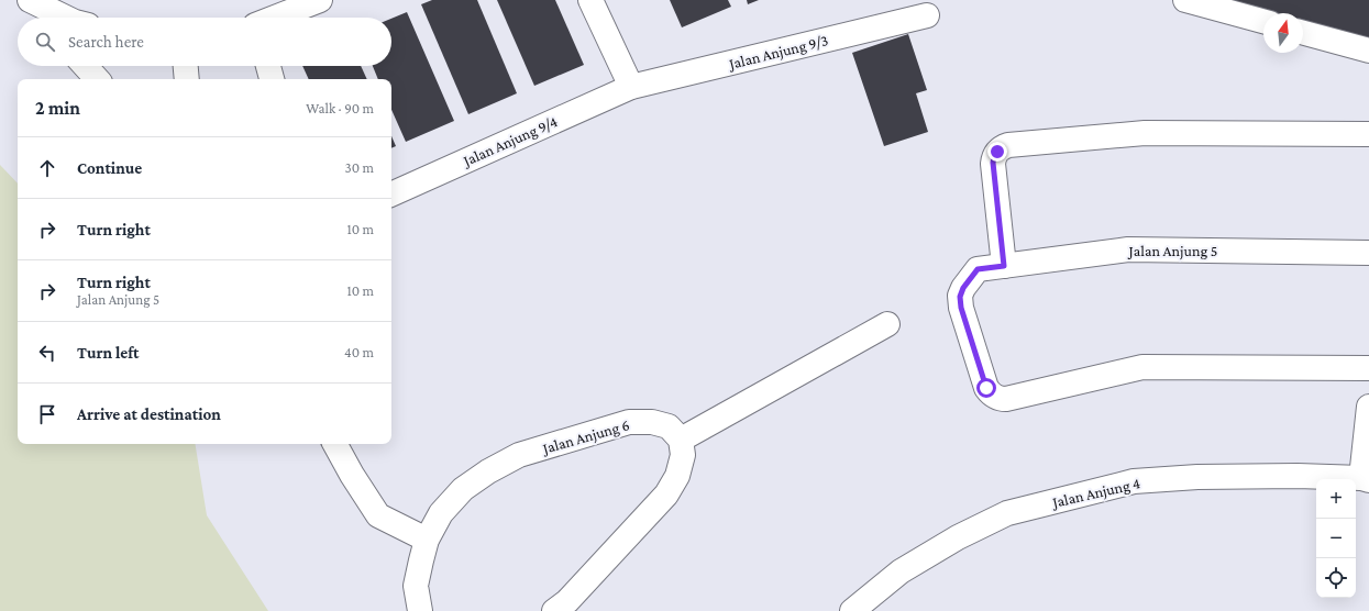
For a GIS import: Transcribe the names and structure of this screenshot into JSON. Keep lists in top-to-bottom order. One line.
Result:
{"streets":{"street":["Jalan Anjung 9/3","Jalan Anjung 9/4","Jalan Anjung 5","Jalan Anjung 6","Jalan Anjung 4"]},"crossings":[["Jalan Anjung 9/3","Jalan Anjung 9/4"]],"north":"top","page":{"search":"Search here","heading":["2 min","Walk · 90 m"],"list":[["Continue","30 m"],["Turn right","10 m"],["Turn right","Jalan Anjung 5","10 m"],["Turn left","40 m"],"Arrive at destination"],"map_buttons":["+","−"]}}
